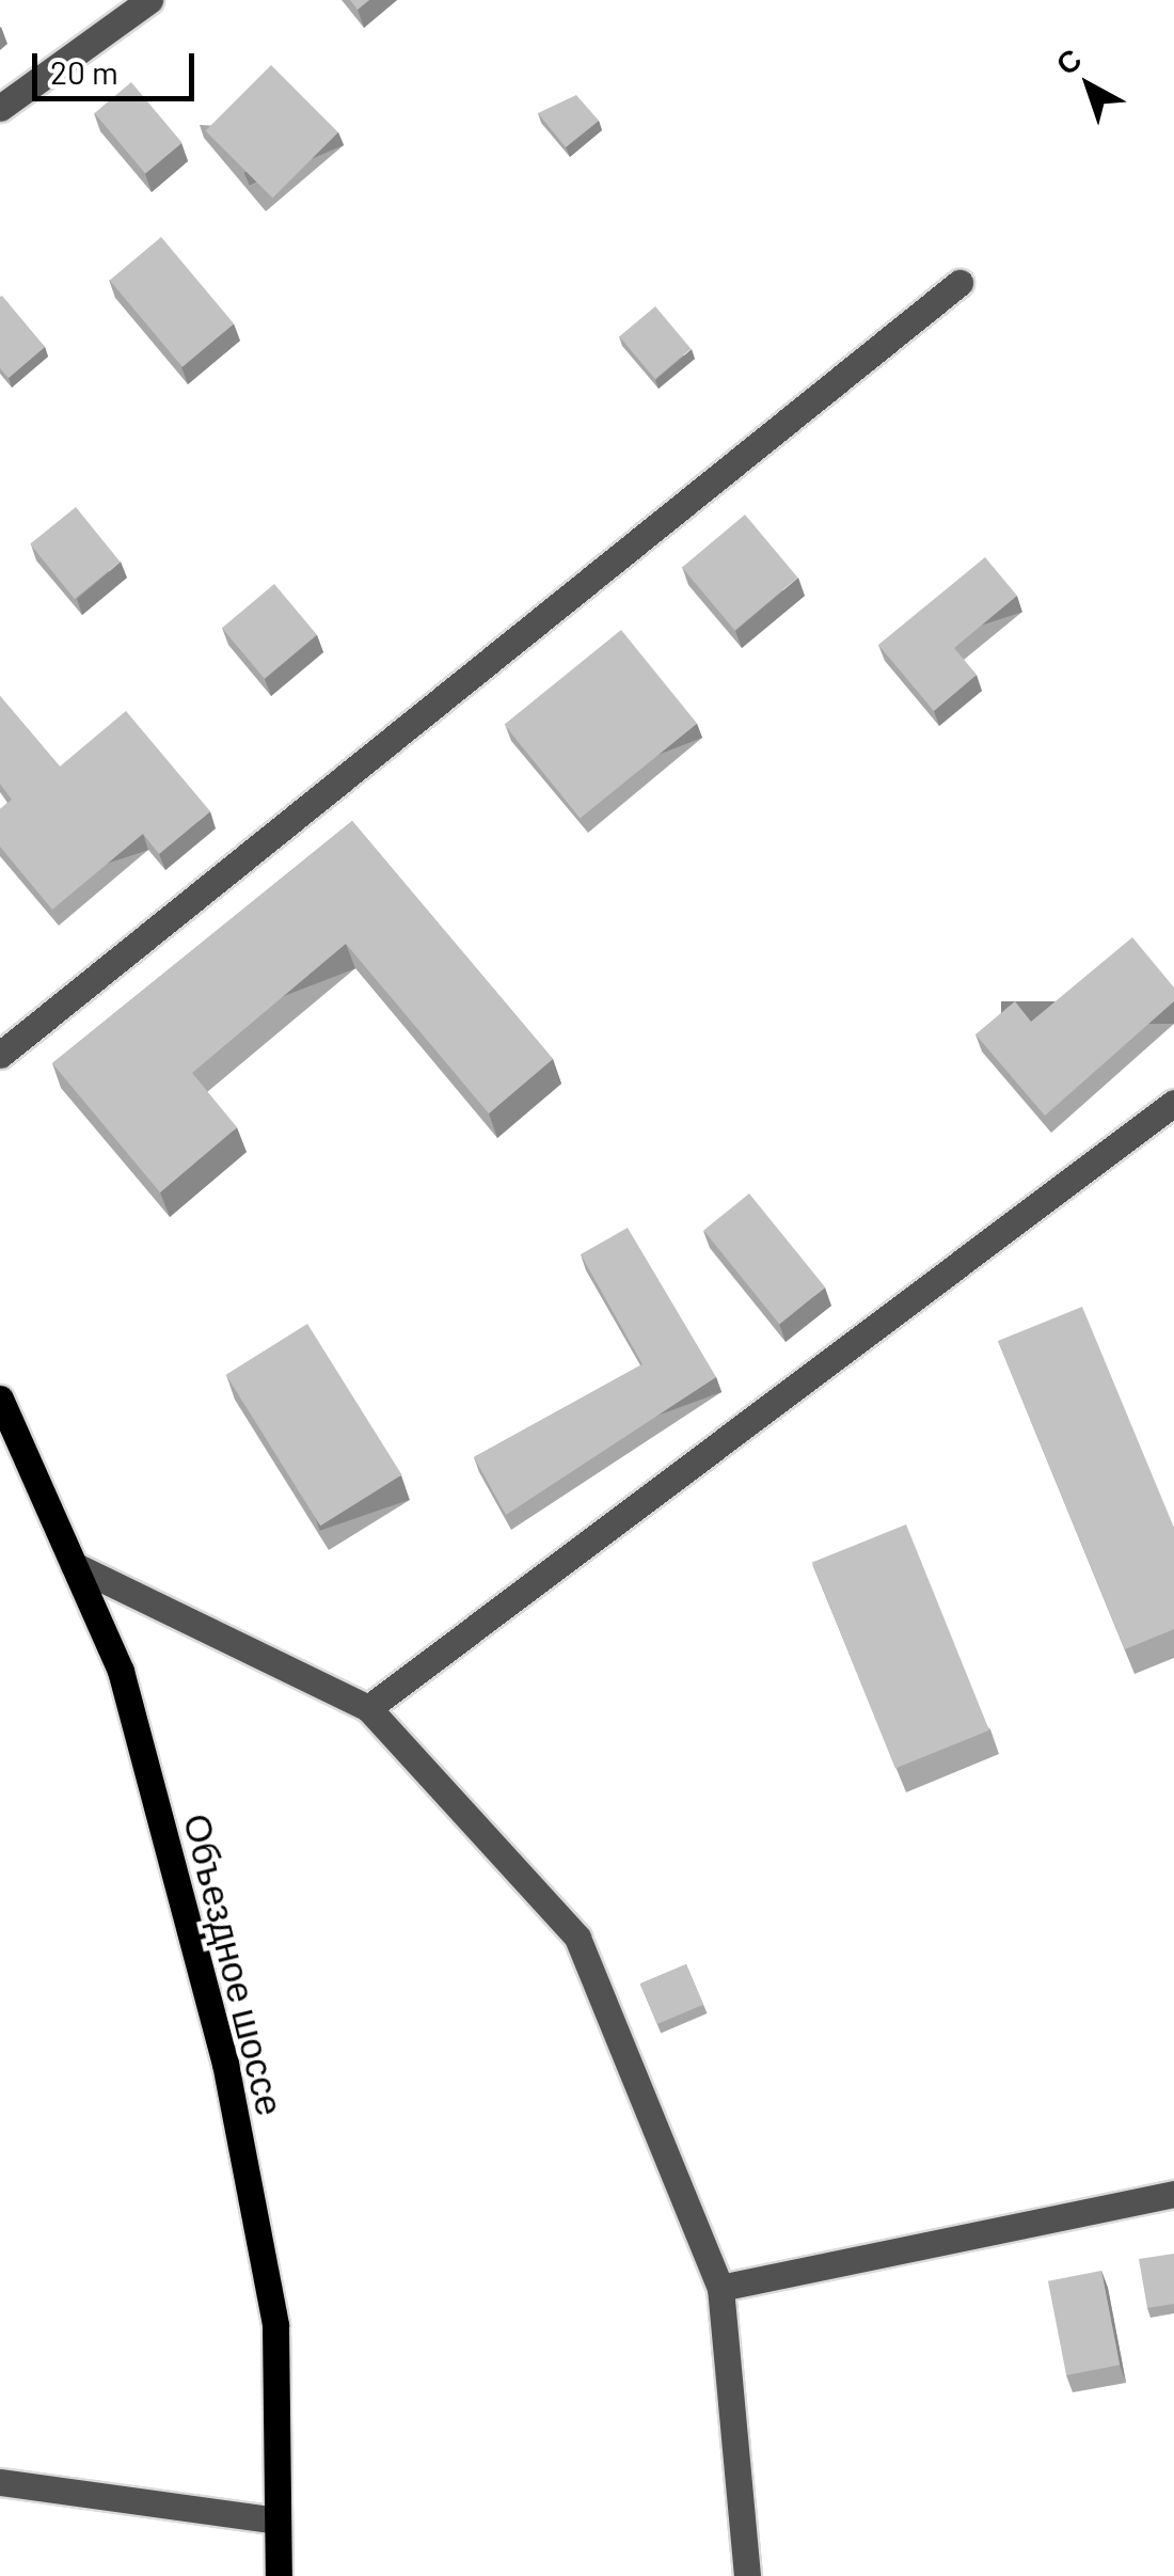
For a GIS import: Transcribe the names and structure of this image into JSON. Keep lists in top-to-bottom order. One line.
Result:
{"streets":{"main road":["Объездное шоссе"]},"scale_bar":"20 m","north":"top left"}
